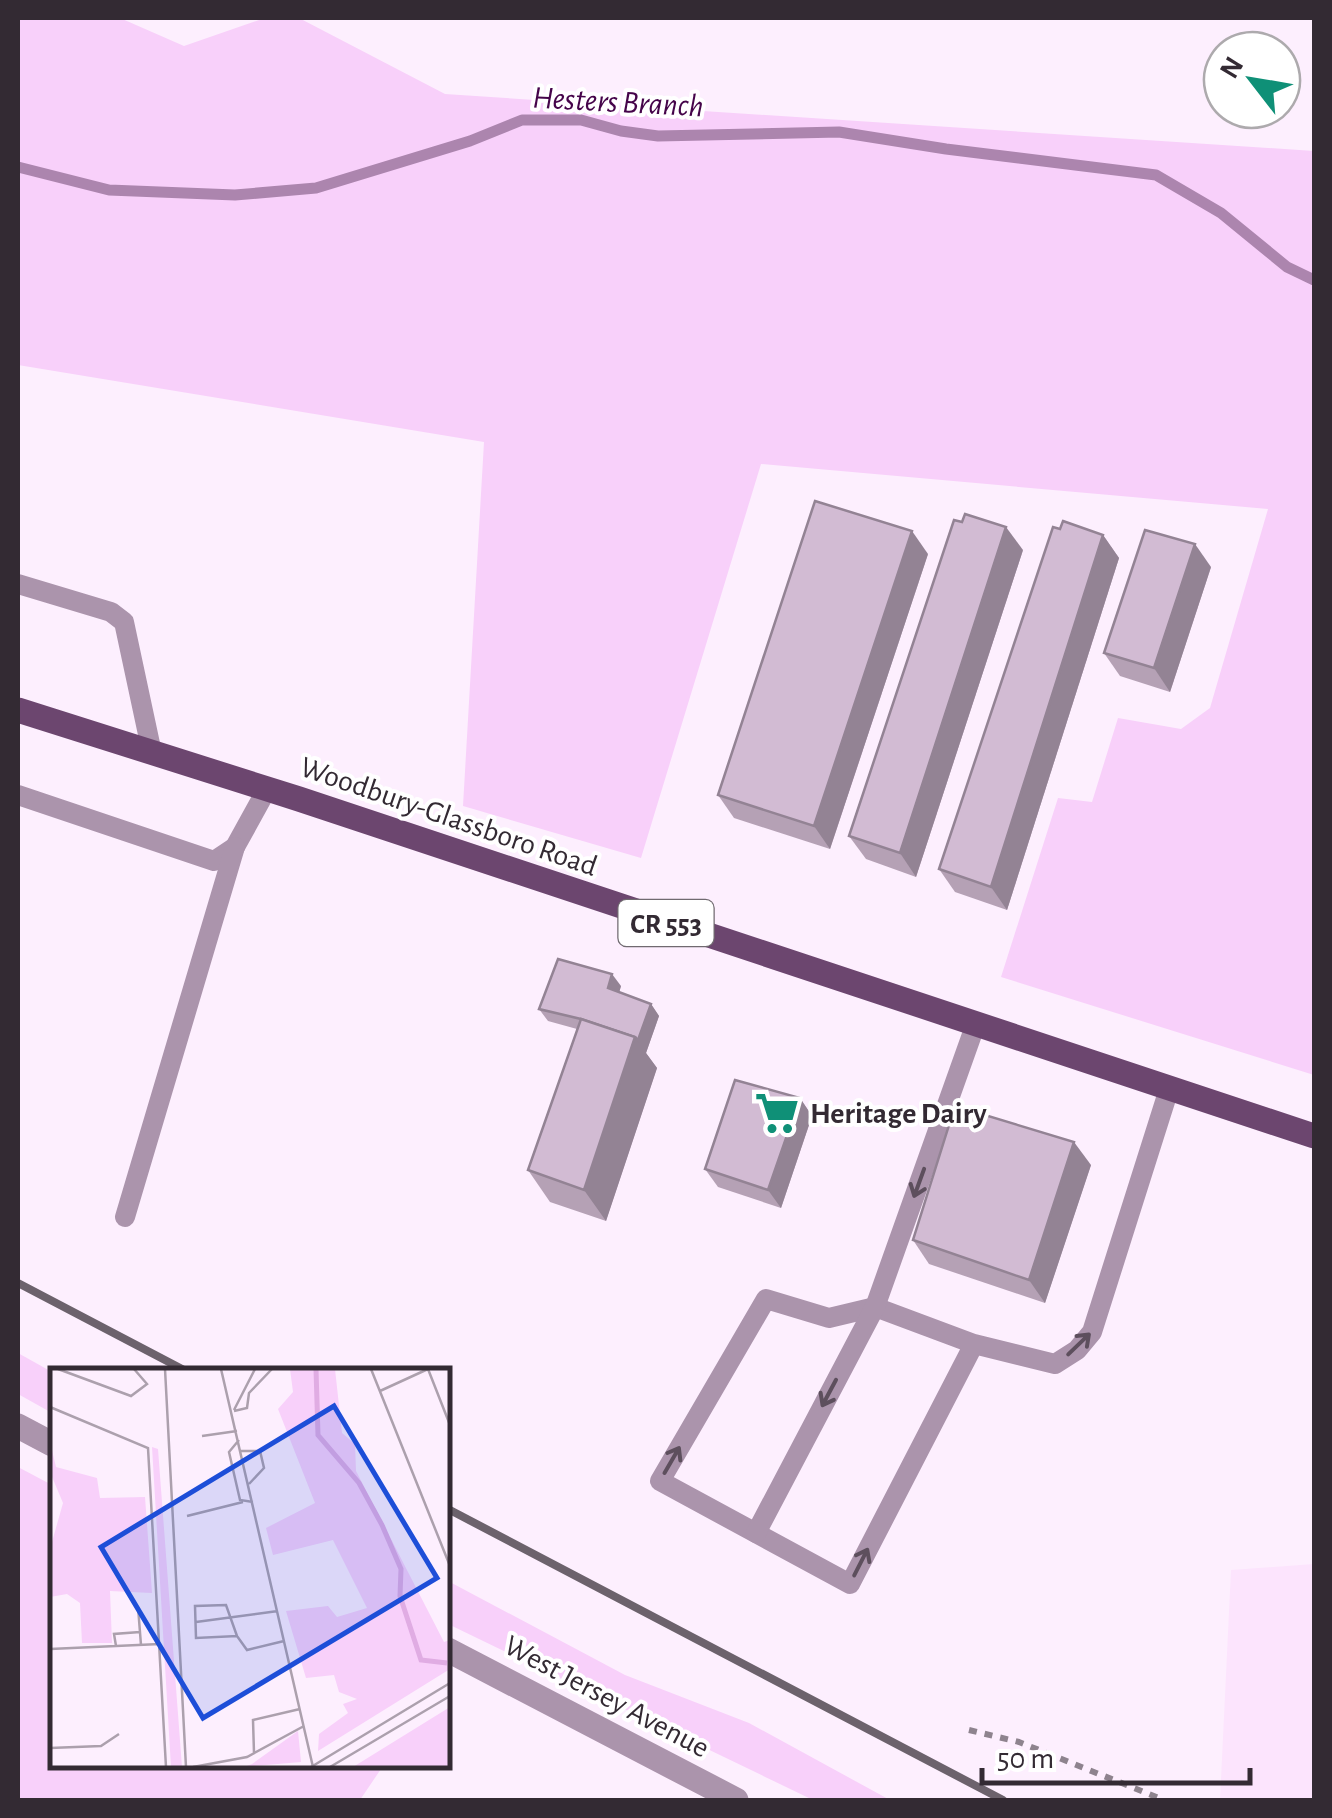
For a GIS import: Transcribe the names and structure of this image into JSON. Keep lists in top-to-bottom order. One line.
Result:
{"streets":{"main road":["Woodbury-Glassboro Road","CR 553"],"street":["West Jersey Avenue"]},"water":["Hesters Branch"],"places":{"supermarket":["Heritage Dairy"]},"scale_bar":"50 m","north":"top left"}
